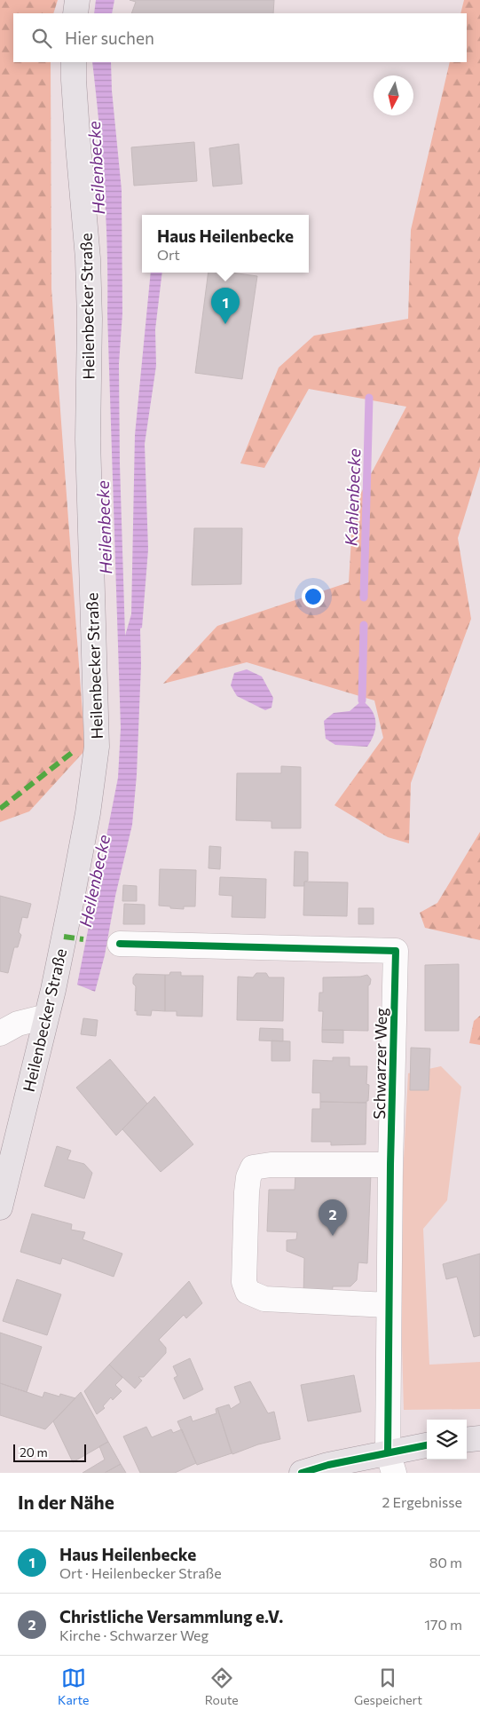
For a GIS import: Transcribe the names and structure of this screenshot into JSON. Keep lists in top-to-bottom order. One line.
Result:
{"streets":{"main road":["Heilenbecker Straße"],"street":["Schwarzer Weg"]},"water":["Heilenbecke","Kahlenbecke"],"scale_bar":"20 m","north":"bottom","page":{"search":"Hier suchen","popup":["Haus Heilenbecke","Ort"],"pins":["1","2"],"scale":"20 m","heading":["In der Nähe","2 Ergebnisse"],"list":[{"mark":"1","name":"Haus Heilenbecke","note":"Ort · Heilenbecker Straße","value":"80 m"},{"mark":"2","name":"Christliche Versammlung e.V.","note":"Kirche · Schwarzer Weg","value":"170 m"}],"nav":["Karte","Route","Gespeichert"]}}
